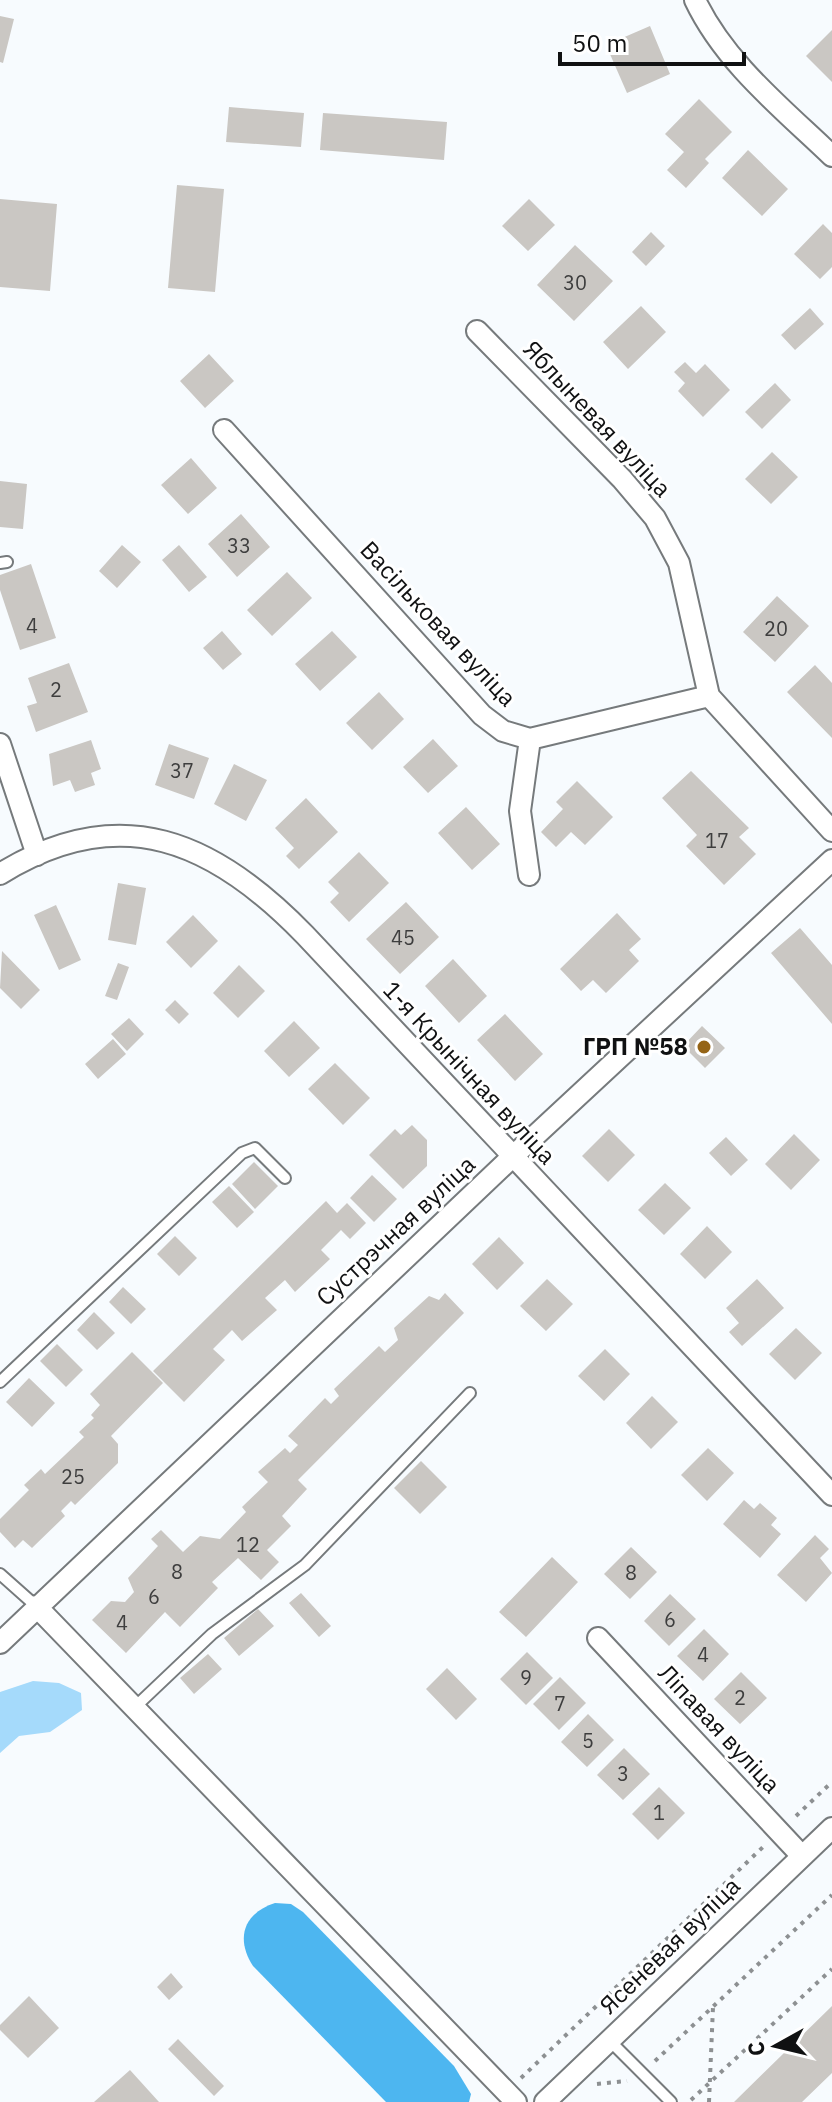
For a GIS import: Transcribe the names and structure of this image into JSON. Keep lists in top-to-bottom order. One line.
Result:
{"streets":{"street":["Яблыневая вуліца","Васільковая вуліца","1-я Крынічная вуліца","Сустрэчная вуліца","Ліпавая вуліца","Ясеневая вуліца"]},"crossings":[["1-я Крынічная вуліца","Сустрэчная вуліца"],["Ліпавая вуліца","Ясеневая вуліца"]],"places":["ГРП №58"],"house_numbers":["30","33","4","20","2","37","17","45","25","12","8","8","6","6","4","4","9","2","7","5","3","1"],"scale_bar":"50 m","north":"left"}
